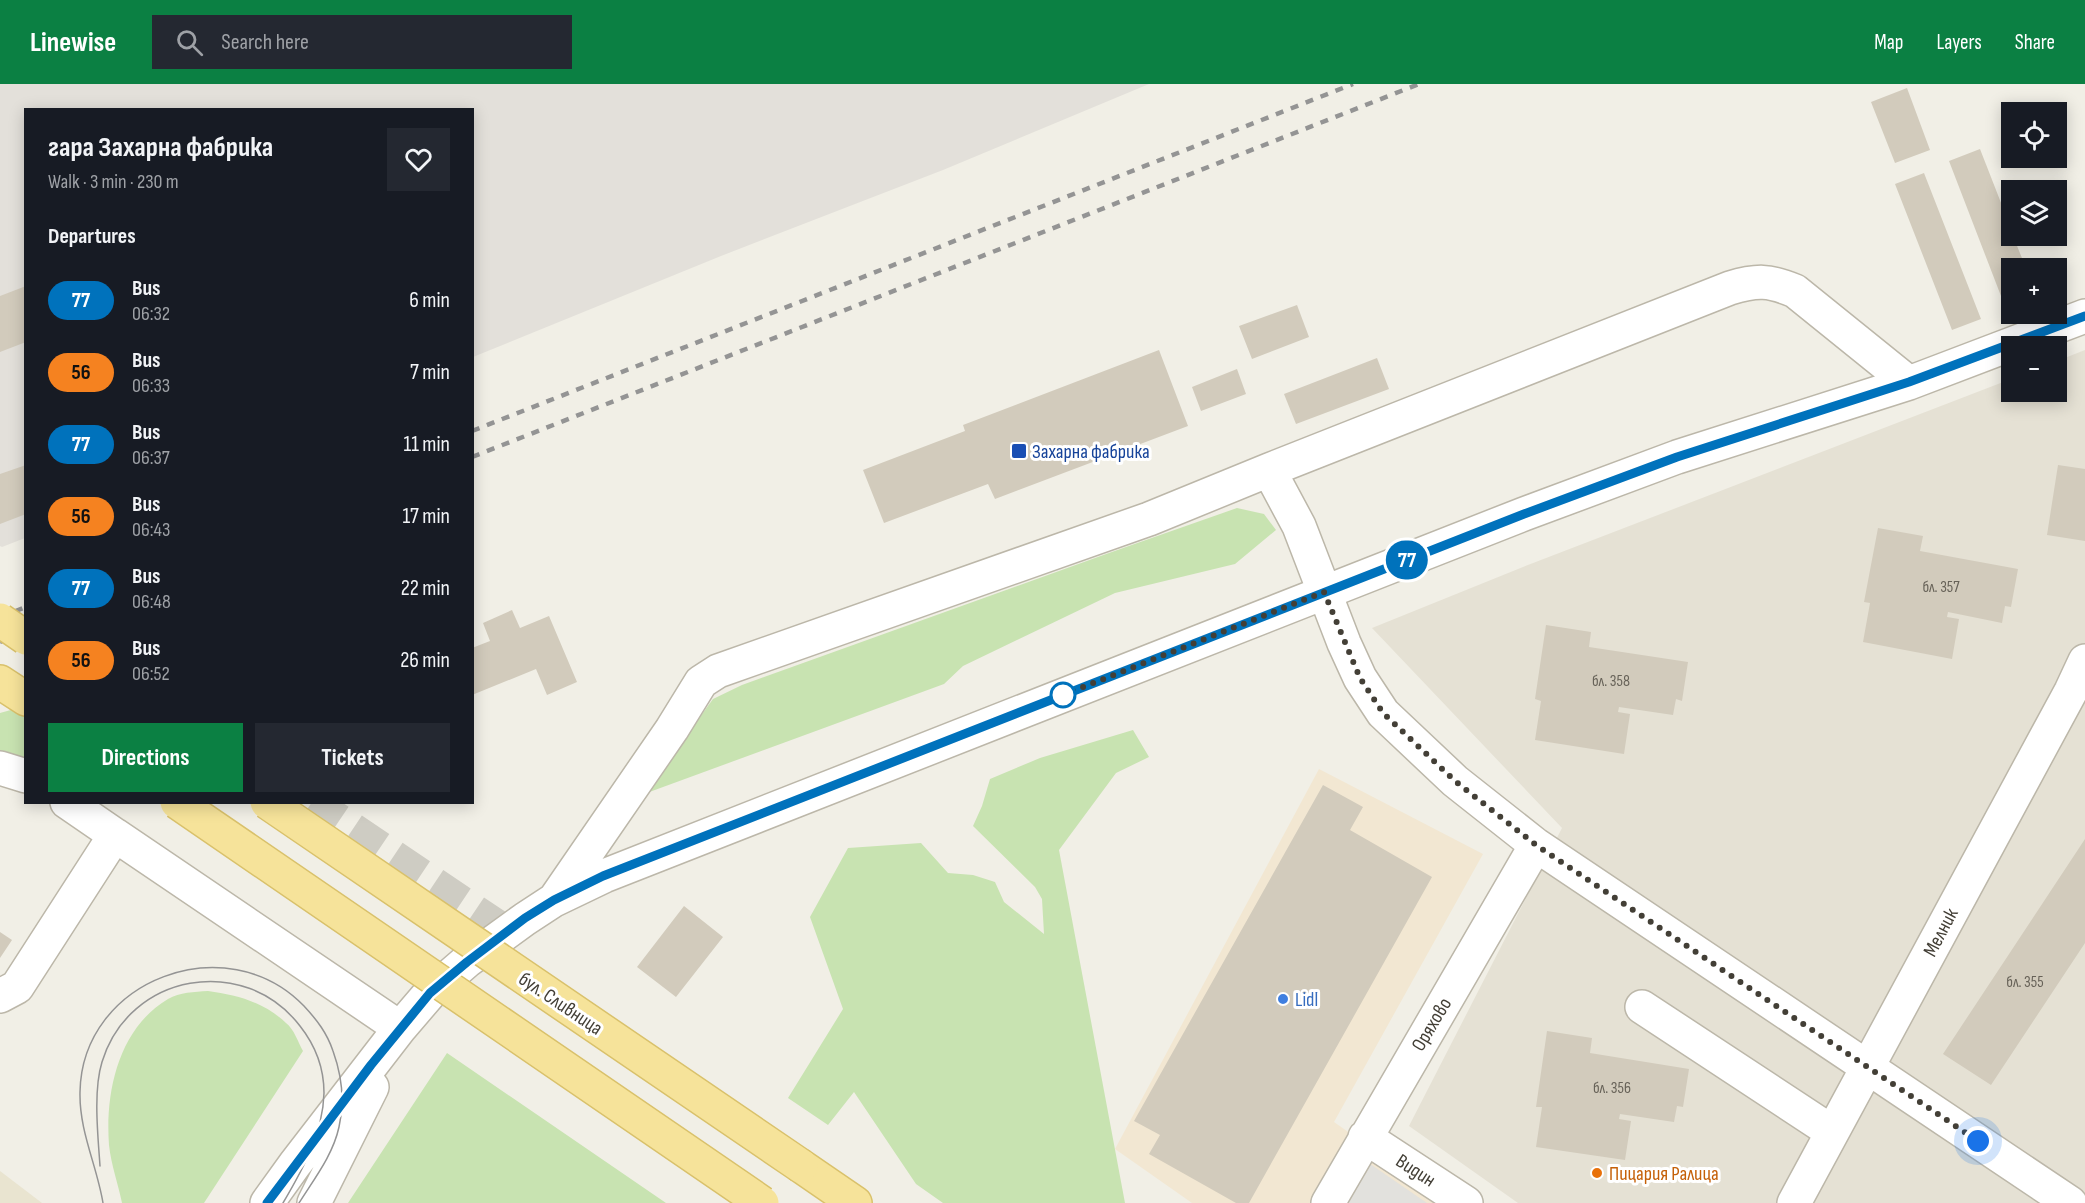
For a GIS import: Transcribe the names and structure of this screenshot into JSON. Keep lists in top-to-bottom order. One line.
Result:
{"streets":{"main road":["бул. Сливница"],"street":["Мелник","Оряхово","Видин"]},"crossings":[["Оряхово","Видин"]],"places":{"transit":["Захарна фабрика"],"other":["Lidl","Пицария Ралица"]},"lines":["bus line 77"],"house_numbers":["бл. 357","бл. 358","бл. 355","бл. 356"],"page":{"header":"Linewise","search":"Search here","nav":["Map","Layers","Share"],"on_map":"77","map_buttons":["+","−"],"heading":[["гара Захарна фабрика","Walk · 3 min · 230 m"],"Departures"],"list":[{"mark":"77","name":"Bus","note":"06:32","value":"6 min"},{"mark":"56","name":"Bus","note":"06:33","value":"7 min"},{"mark":"77","name":"Bus","note":"06:37","value":"11 min"},{"mark":"56","name":"Bus","note":"06:43","value":"17 min"},{"mark":"77","name":"Bus","note":"06:48","value":"22 min"},{"mark":"56","name":"Bus","note":"06:52","value":"26 min"}],"buttons":["Directions","Tickets"]}}
